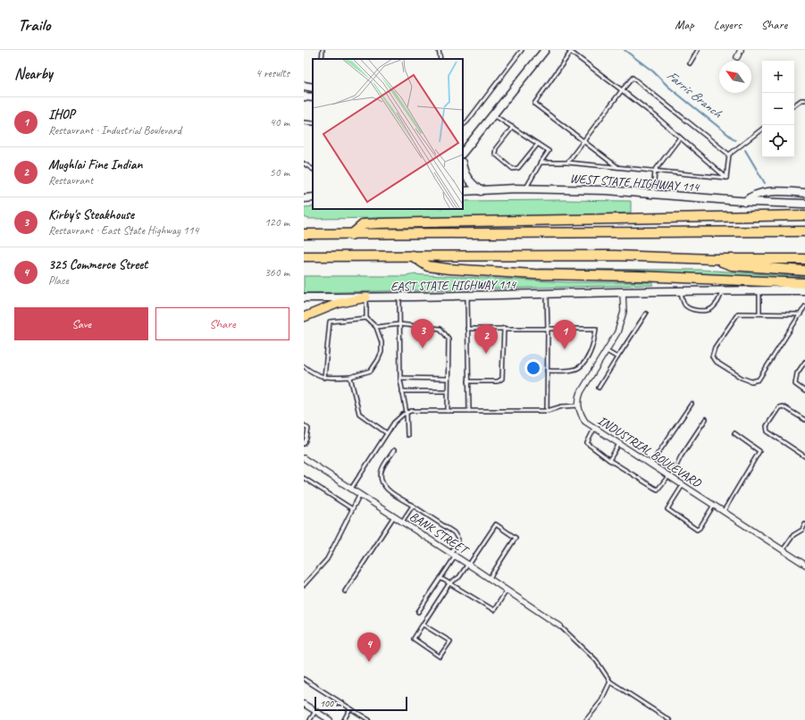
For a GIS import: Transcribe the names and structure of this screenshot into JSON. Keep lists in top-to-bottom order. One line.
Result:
{"streets":{"main road":["WEST STATE HIGHWAY 114","EAST STATE HIGHWAY 114"],"street":["INDUSTRIAL BOULEVARD","BANK STREET"]},"water":["Farris Branch"],"scale_bar":"100 m","north":"top left","page":{"header":"Trailo","nav":["Map","Layers","Share"],"heading":["Nearby","4 results"],"map_buttons":["+","−"],"list":[{"mark":"1","name":"IHOP","note":"Restaurant · Industrial Boulevard","value":"40 m"},{"mark":"2","name":"Mughlai Fine Indian","note":"Restaurant","value":"50 m"},{"mark":"3","name":"Kirby's Steakhouse","note":"Restaurant · East State Highway 114","value":"120 m"},{"mark":"4","name":"325 Commerce Street","note":"Place","value":"360 m"}],"buttons":["Save","Share"],"pins":["3","1","2","4"],"scale":"100 m"}}
